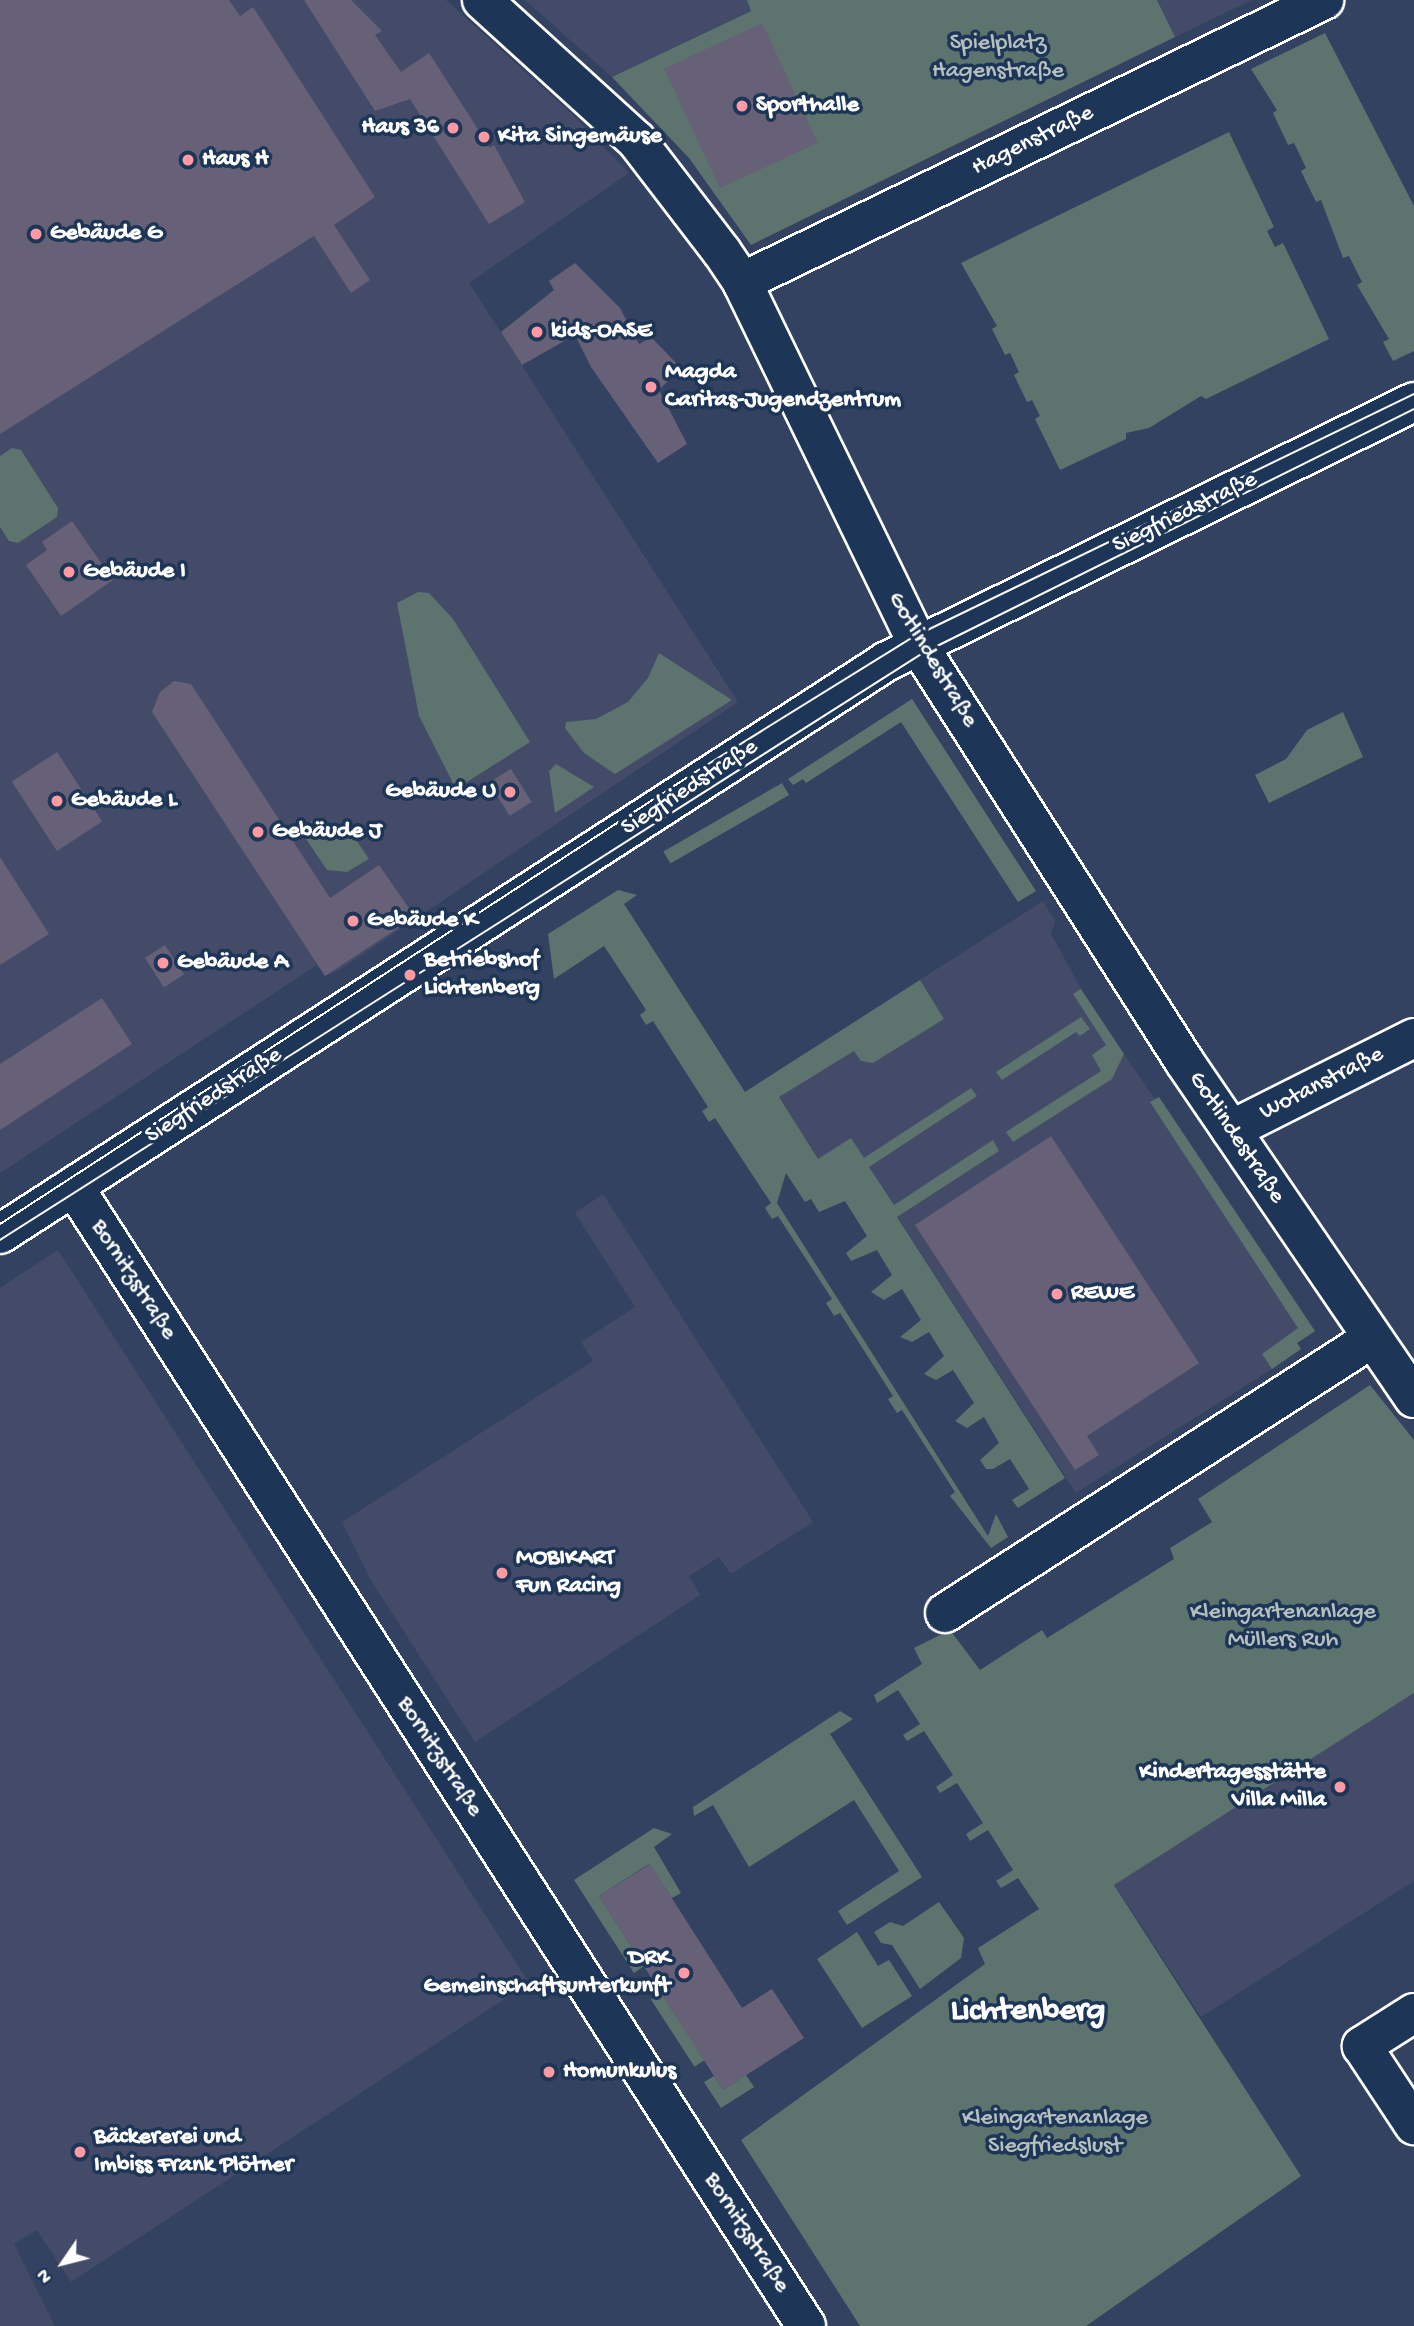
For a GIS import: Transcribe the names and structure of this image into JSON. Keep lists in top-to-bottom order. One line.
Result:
{"streets":{"street":["Hagenstraße","Siegfriedstraße","Gotlindestraße","Wotanstraße","Bornitzstraße"]},"crossings":[["Hagenstraße","Gotlindestraße"],["Siegfriedstraße","Gotlindestraße"],["Siegfriedstraße","Bornitzstraße"],["Gotlindestraße","Wotanstraße"]],"districts":["Lichtenberg"],"parks":["Spielplatz Hagenstraße","Kleingartenanlage Müllers Ruh","Kleingartenanlage Siegfriedslust"],"places":["Sporthalle","Haus 36","Kita Singemäuse","Haus H","Gebäude G","kids-OASE","Magda Caritas-Jugendzentrum","Gebäude I","Gebäude U","Gebäude L","Gebäude J","Gebäude K","Gebäude A","Betriebshof Lichtenberg","REWE","MOBIKART Fun Racing","Kindertagesstätte Villa Milla","DRK Gemeinschaftsunterkunft","Homunkulus","Bäckererei und Imbiss Frank Plötner"],"north":"bottom left"}
